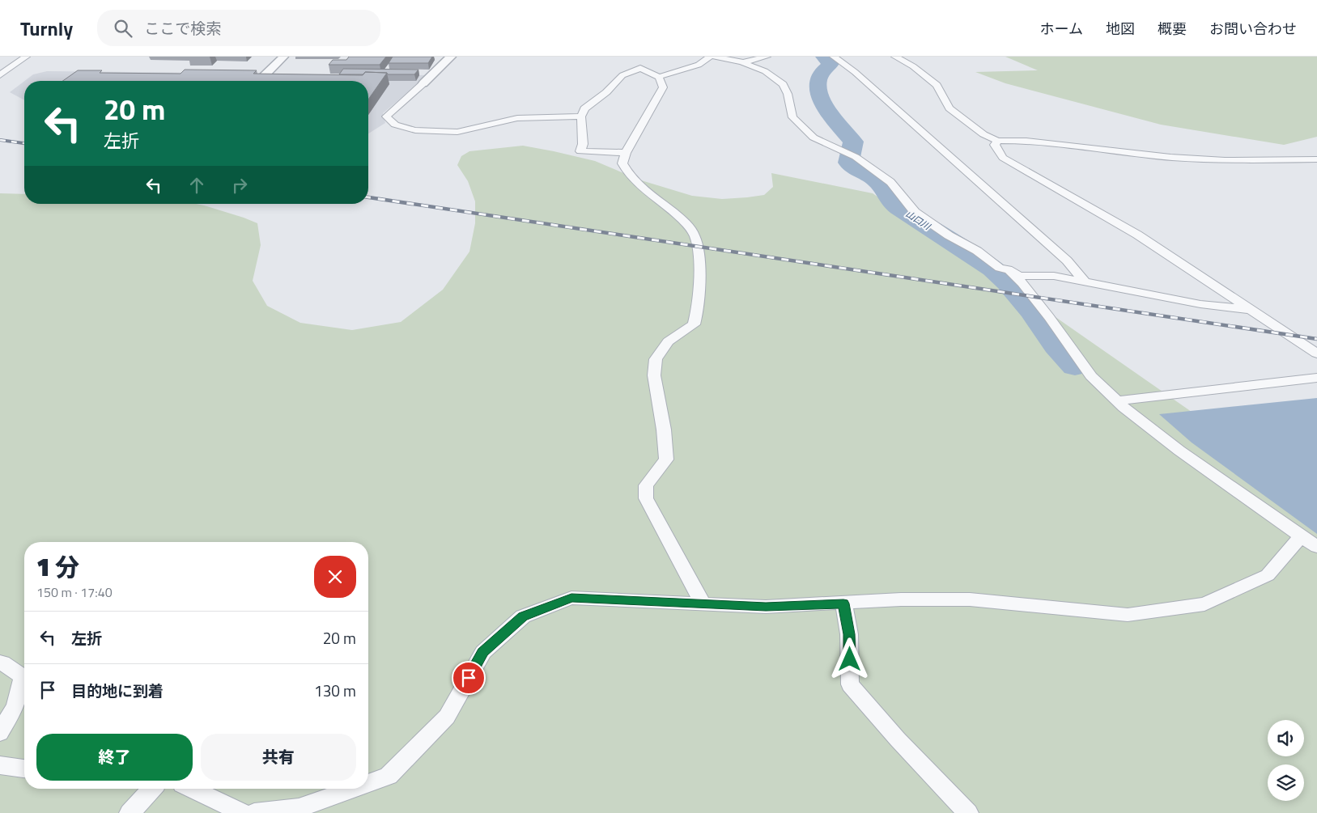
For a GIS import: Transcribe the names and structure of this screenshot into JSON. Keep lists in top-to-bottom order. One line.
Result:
{"water":["山口川"],"page":{"header":"Turnly","search":"ここで検索","nav":["ホーム","地図","概要","お問い合わせ"],"turn":["20 m","左折"],"heading":["1 分","150 m · 17:40"],"list":[{"name":"左折","value":"20 m"},{"name":"目的地に到着","value":"130 m"}],"buttons":["終了","共有"]}}
